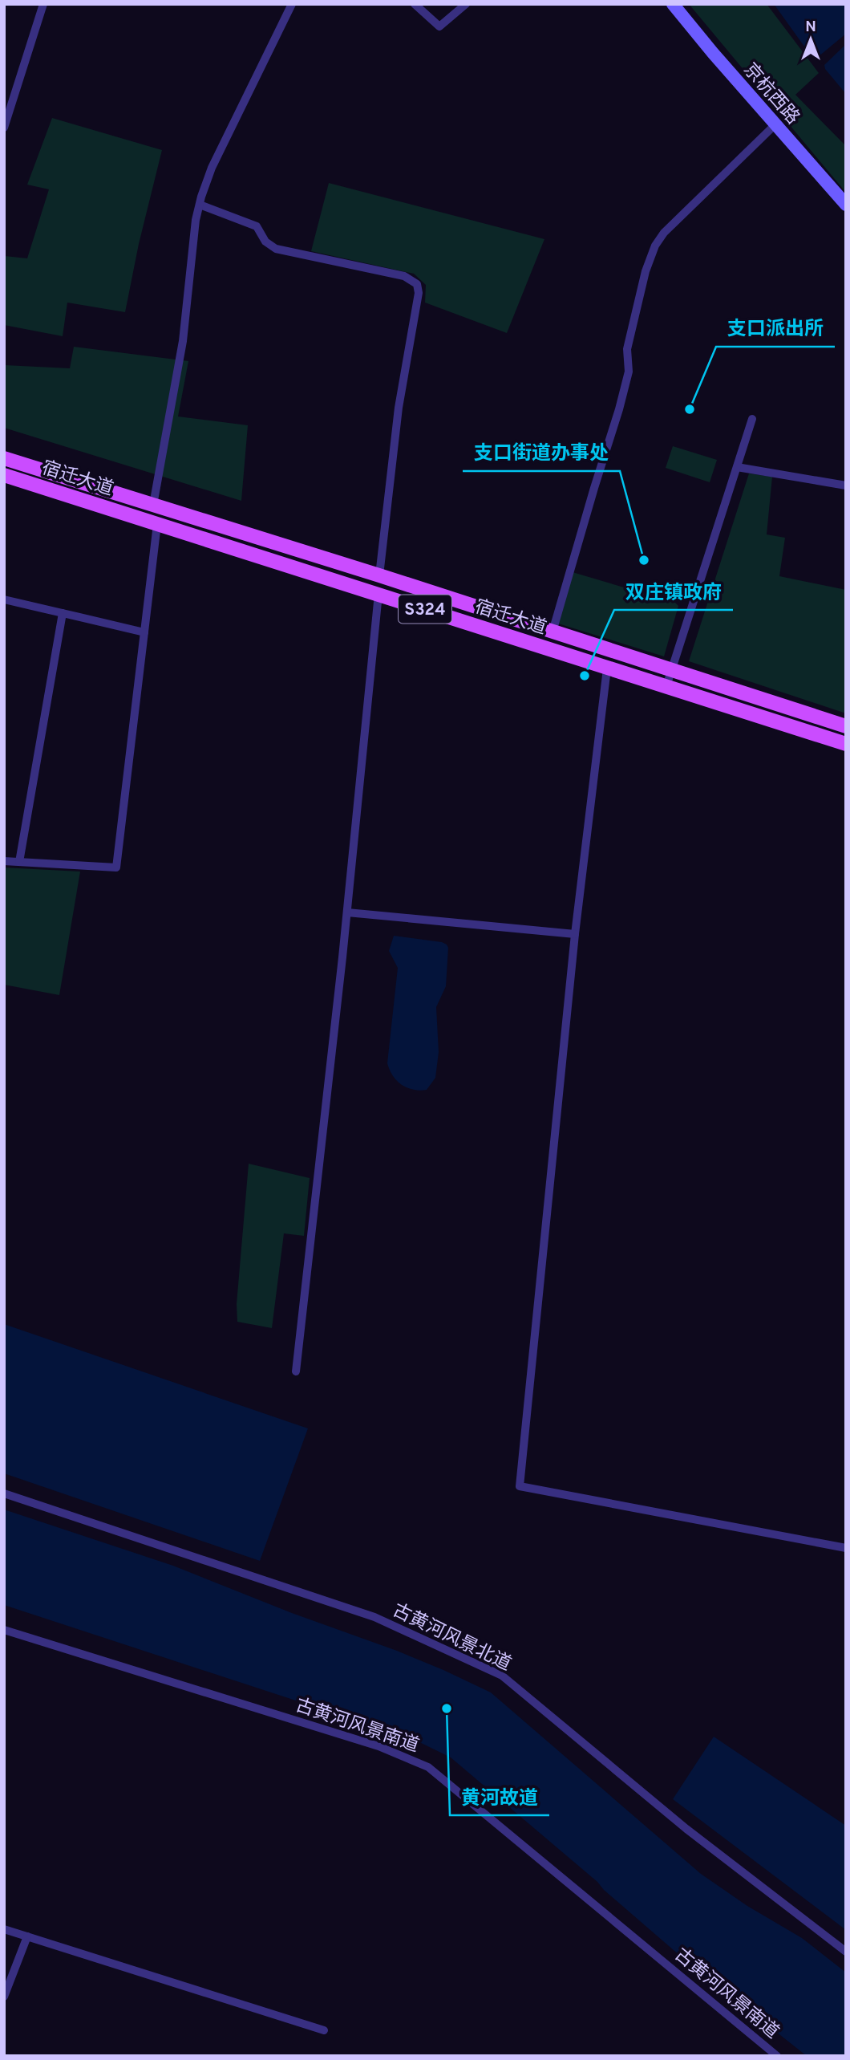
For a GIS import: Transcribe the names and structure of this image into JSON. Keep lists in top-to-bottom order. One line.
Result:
{"streets":{"main road":["京杭西路","宿迁大道","S324"],"street":["古黄河风景北道","古黄河风景南道"]},"places":["支口派出所","支口街道办事处","双庄镇政府","黄河故道"],"north":"top"}
